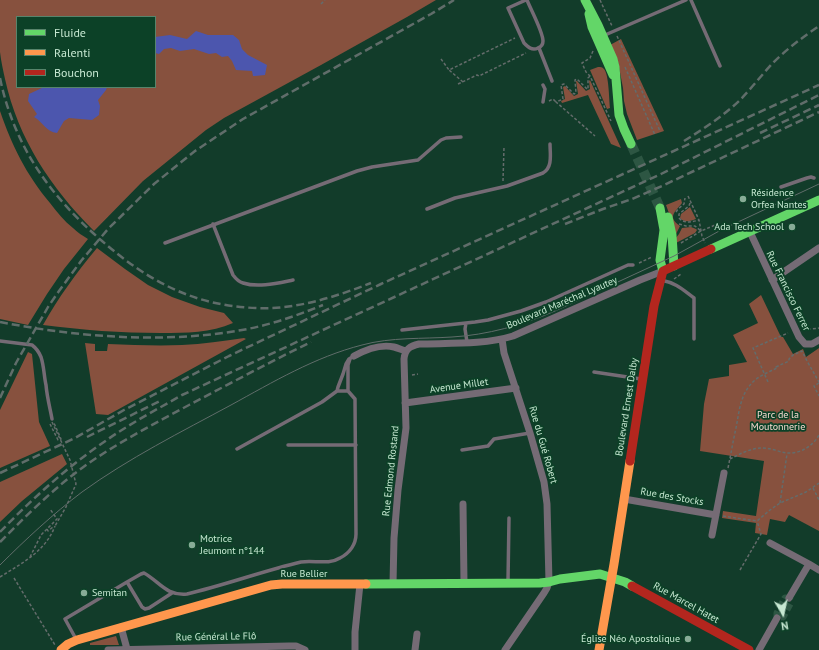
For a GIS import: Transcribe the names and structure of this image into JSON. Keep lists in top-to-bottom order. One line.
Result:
{"streets":{"street":["Rue Francisco Ferrer","Boulevard Maréchal Lyautey","Avenue Millet","Boulevard Ernest Dalby","Rue du Gué Robert","Rue Edmond Rostand","Rue des Stocks","Rue Bellier","Rue Marcel Hatet","Rue Général Le Flô"]},"crossings":[["Boulevard Maréchal Lyautey","Boulevard Ernest Dalby"],["Boulevard Maréchal Lyautey","Rue du Gué Robert"],["Boulevard Maréchal Lyautey","Rue Edmond Rostand"],["Avenue Millet","Rue du Gué Robert"],["Avenue Millet","Rue Edmond Rostand"],["Boulevard Ernest Dalby","Rue des Stocks"],["Boulevard Ernest Dalby","Rue Marcel Hatet"],["Rue du Gué Robert","Rue Bellier"],["Rue du Gué Robert","Rue Marcel Hatet"],["Rue Edmond Rostand","Rue Bellier"],["Rue Bellier","Rue Marcel Hatet"]],"parks":["Parc de la Moutonnerie"],"places":["Résidence Orfea Nantes","Ada Tech School","Motrice Jeumont n°144","Semitan","Église Néo Apostolique"],"legend":["Fluide","Ralenti","Bouchon"],"north":"bottom"}
